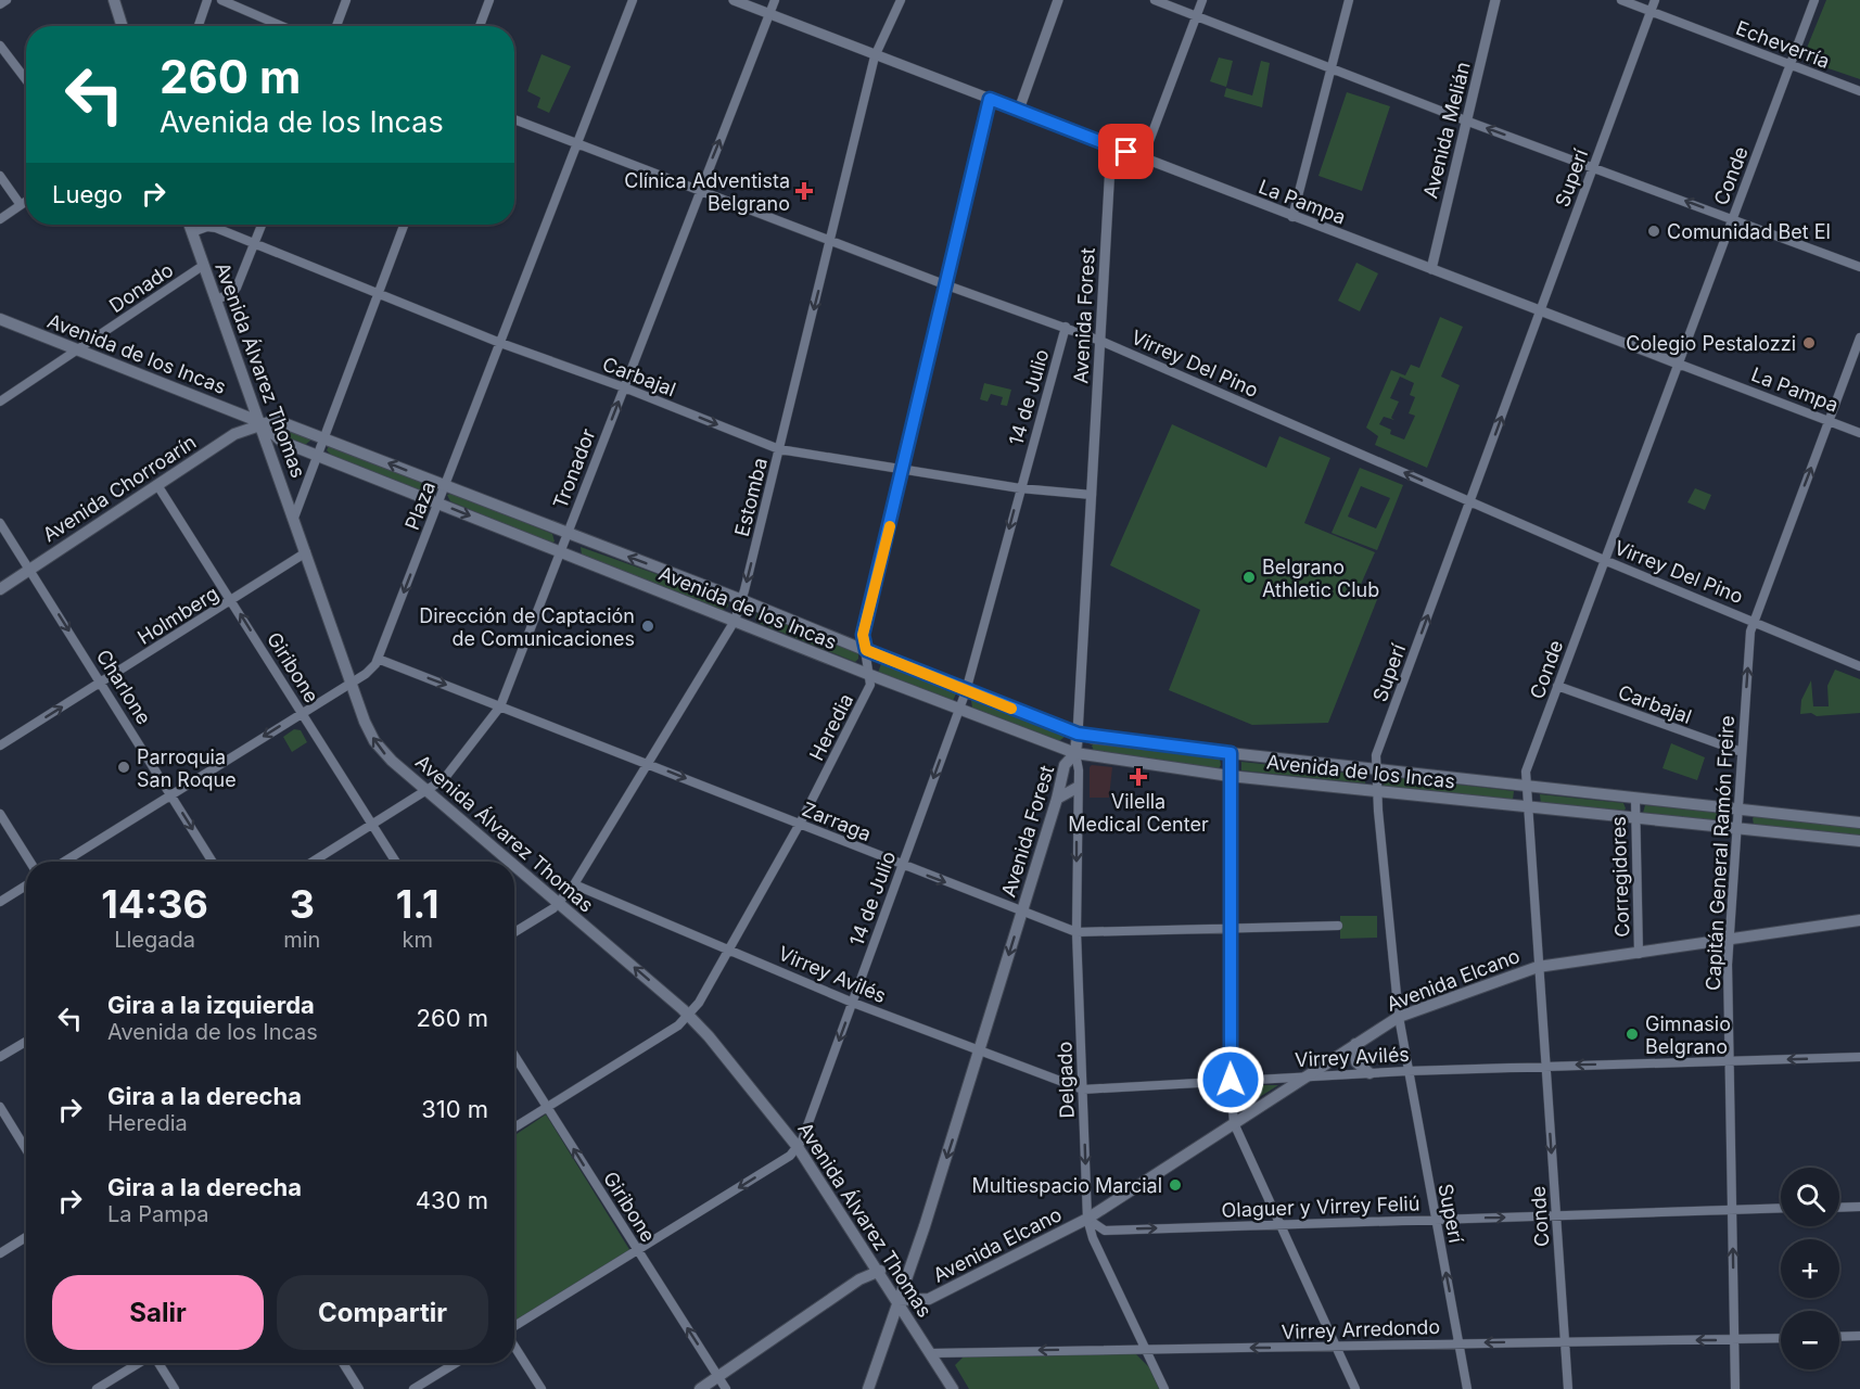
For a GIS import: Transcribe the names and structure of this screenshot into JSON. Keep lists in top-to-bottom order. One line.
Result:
{"streets":{"main road":["Avenida Forest","Avenida de los Incas","Avenida Álvarez Thomas","Avenida Chorroarín","Avenida Elcano"],"street":["Echeverría","Avenida Melián","Conde","Superí","La Pampa","Donado","Virrey Del Pino","Carbajal","14 de Julio","Tronador","Estomba","Plaza","Holmberg","Giribone","Charlone","Heredia","Zarraga","Capitán General Ramón Freire","Corregidores","Virrey Avilés","Delgado","Olaguer y Virrey Feliú","Virrey Arredondo"]},"crossings":[["Echeverría","Conde"],["Echeverría","Superí"],["Avenida Melián","La Pampa"],["Conde","La Pampa"],["Conde","Avenida de los Incas"],["Conde","Virrey Del Pino"],["Conde","Carbajal"],["Conde","Virrey Avilés"],["Conde","Avenida Elcano"],["Conde","Olaguer y Virrey Feliú"],["Conde","Virrey Arredondo"],["Superí","La Pampa"],["Superí","Avenida de los Incas"],["Superí","Virrey Del Pino"],["Superí","Virrey Avilés"],["Superí","Avenida Elcano"],["Superí","Olaguer y Virrey Feliú"],["Superí","Virrey Arredondo"],["La Pampa","Avenida Forest"],["La Pampa","Tronador"],["La Pampa","Estomba"],["La Pampa","Heredia"],["La Pampa","Capitán General Ramón Freire"],["Donado","Avenida de los Incas"],["Donado","Avenida Álvarez Thomas"],["Avenida Forest","Avenida de los Incas"],["Avenida Forest","Virrey Del Pino"],["Avenida Forest","Avenida Álvarez Thomas"],["Avenida Forest","Carbajal"],["Avenida Forest","Zarraga"],["Avenida Forest","Virrey Avilés"],["Avenida Forest","Avenida Elcano"],["Avenida Forest","Delgado"],["Avenida de los Incas","Avenida Álvarez Thomas"],["Avenida de los Incas","14 de Julio"],["Avenida de los Incas","Tronador"],["Avenida de los Incas","Avenida Chorroarín"],["Avenida de los Incas","Estomba"],["Avenida de los Incas","Plaza"],["Avenida de los Incas","Heredia"],["Avenida de los Incas","Capitán General Ramón Freire"],["Avenida de los Incas","Corregidores"],["Avenida de los Incas","Delgado"],["Virrey Del Pino","14 de Julio"],["Virrey Del Pino","Tronador"],["Virrey Del Pino","Estomba"],["Virrey Del Pino","Plaza"],["Virrey Del Pino","Heredia"],["Virrey Del Pino","Capitán General Ramón Freire"],["Avenida Álvarez Thomas","Carbajal"],["Avenida Álvarez Thomas","14 de Julio"],["Avenida Álvarez Thomas","Tronador"],["Avenida Álvarez Thomas","Avenida Chorroarín"],["Avenida Álvarez Thomas","Estomba"],["Avenida Álvarez Thomas","Plaza"],["Avenida Álvarez Thomas","Holmberg"],["Avenida Álvarez Thomas","Heredia"],["Avenida Álvarez Thomas","Avenida Elcano"],["Avenida Álvarez Thomas","Virrey Arredondo"],["Carbajal","14 de Julio"],["Carbajal","Tronador"],["Carbajal","Estomba"],["Carbajal","Plaza"],["Carbajal","Heredia"],["Carbajal","Capitán General Ramón Freire"],["14 de Julio","Zarraga"],["14 de Julio","Virrey Avilés"],["Tronador","Giribone"],["Tronador","Zarraga"],["Avenida Chorroarín","Giribone"],["Avenida Chorroarín","Charlone"],["Estomba","Zarraga"],["Estomba","Virrey Avilés"],["Plaza","Giribone"],["Plaza","Charlone"],["Plaza","Zarraga"],["Holmberg","Giribone"],["Holmberg","Charlone"],["Giribone","Heredia"],["Heredia","Zarraga"],["Heredia","Virrey Avilés"],["Zarraga","Delgado"],["Capitán General Ramón Freire","Virrey Avilés"],["Capitán General Ramón Freire","Avenida Elcano"],["Capitán General Ramón Freire","Olaguer y Virrey Feliú"],["Capitán General Ramón Freire","Virrey Arredondo"],["Corregidores","Avenida Elcano"],["Virrey Avilés","Avenida Elcano"],["Virrey Avilés","Delgado"],["Avenida Elcano","Delgado"],["Avenida Elcano","Olaguer y Virrey Feliú"],["Delgado","Olaguer y Virrey Feliú"],["Delgado","Virrey Arredondo"]],"one_way":["Superí","14 de Julio","Estomba","Giribone","Charlone","Zarraga","Capitán General Ramón Freire","Delgado","Olaguer y Virrey Feliú","Virrey Arredondo"],"places":{"health":["Clínica Adventista Belgrano","Vilella Medical Center"],"other":["Comunidad Bet El","Colegio Pestalozzi","Belgrano Athletic Club","Dirección de Captación de Comunicaciones","Parroquia San Roque","Gimnasio Belgrano","Multiespacio Marcial"]},"page":{"turn":["260 m","Avenida de los Incas"],"then":"Luego","eta":["14:36","Llegada","3","min","1.1","km"],"list":[{"name":"Gira a la izquierda","note":"Avenida de los Incas","value":"260 m"},{"name":"Gira a la derecha","note":"Heredia","value":"310 m"},{"name":"Gira a la derecha","note":"La Pampa","value":"430 m"}],"map_buttons":["+","−"],"buttons":["Salir","Compartir"]}}
